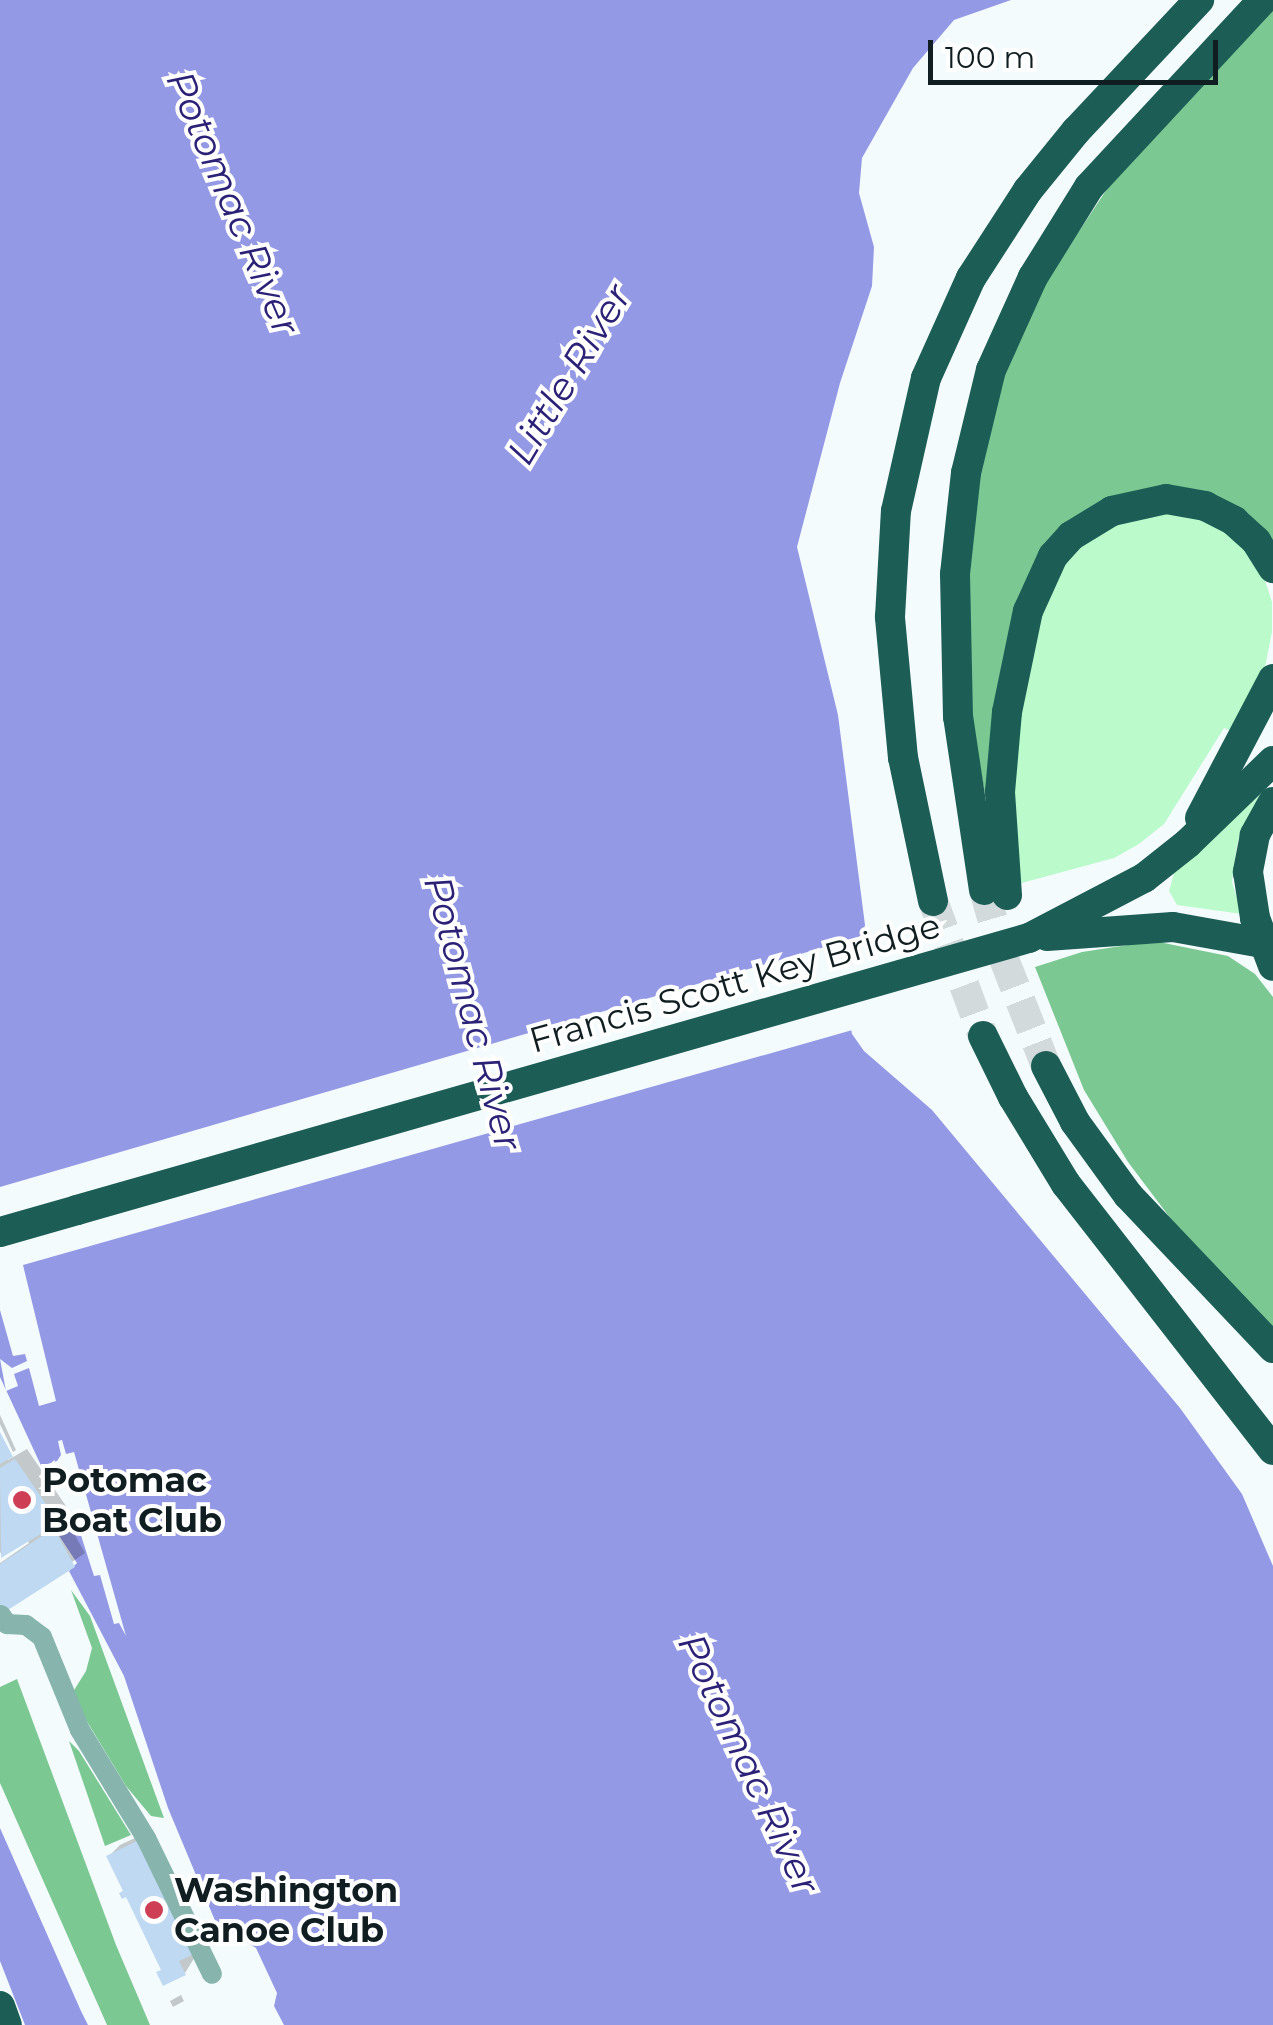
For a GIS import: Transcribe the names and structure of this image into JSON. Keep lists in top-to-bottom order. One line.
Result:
{"streets":{"highway":["Francis Scott Key Bridge"]},"water":["Potomac River","Little River"],"places":["Potomac Boat Club","Washington Canoe Club"],"scale_bar":"100 m"}
